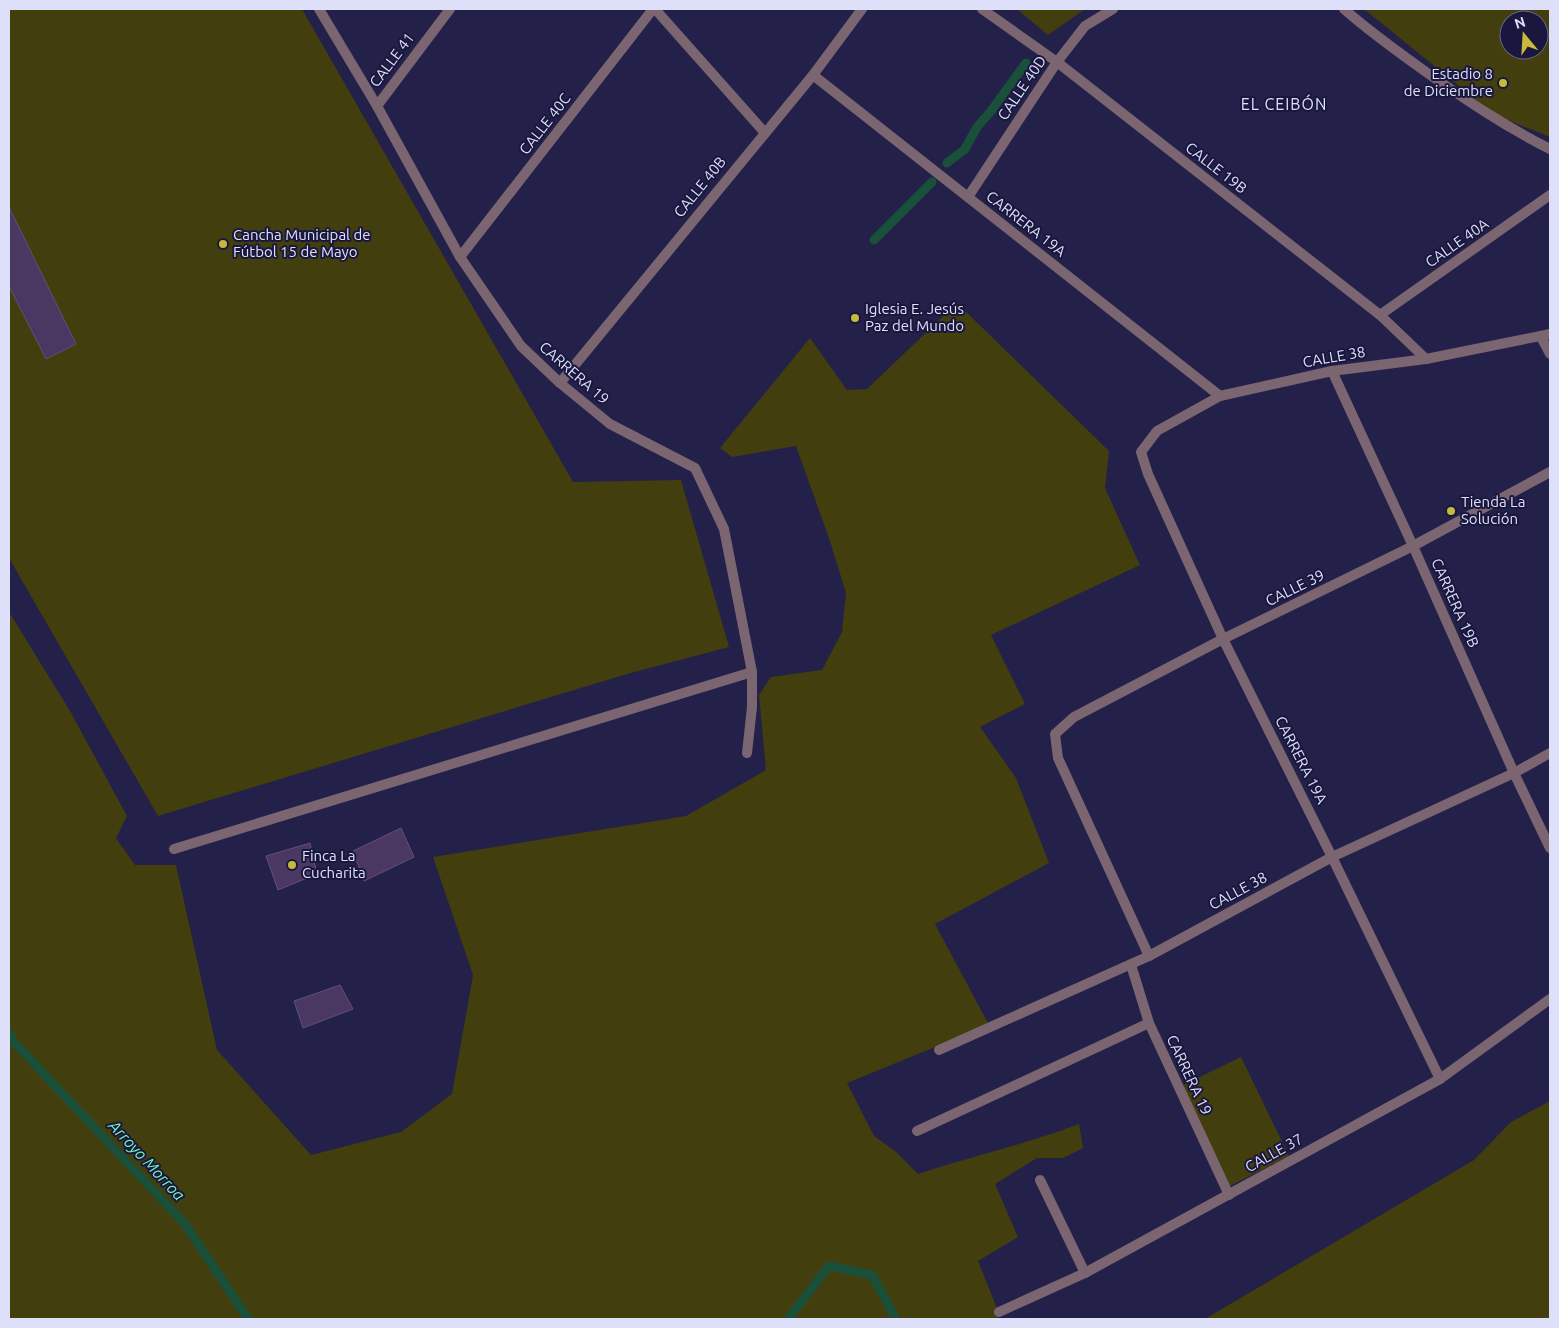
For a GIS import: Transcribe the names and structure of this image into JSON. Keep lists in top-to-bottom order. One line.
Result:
{"streets":{"street":["CALLE 41","CALLE 40D","CALLE 40C","CALLE 19B","CALLE 40B","CARRERA 19A","CALLE 40A","CALLE 38","CARRERA 19","CALLE 39","CARRERA 19B","CALLE 37"]},"crossings":[["CALLE 41","CARRERA 19"],["CALLE 40D","CALLE 19B"],["CALLE 40D","CARRERA 19A"],["CALLE 40C","CARRERA 19"],["CALLE 19B","CALLE 40A"],["CALLE 19B","CALLE 38"],["CALLE 40B","CARRERA 19A"],["CALLE 40B","CARRERA 19"],["CARRERA 19A","CALLE 38"],["CARRERA 19A","CALLE 39"],["CARRERA 19A","CALLE 37"],["CALLE 38","CARRERA 19"],["CALLE 38","CALLE 39"],["CALLE 38","CARRERA 19B"],["CARRERA 19","CALLE 37"],["CALLE 39","CARRERA 19B"]],"districts":["EL CEIBÓN"],"water":["Arroyo Morroa"],"places":["Estadio 8 de Diciembre","Cancha Municipal de Fútbol 15 de Mayo","Iglesia E. Jesús Paz del Mundo","Tienda La Solución","Finca La Cucharita"],"north":"top"}
